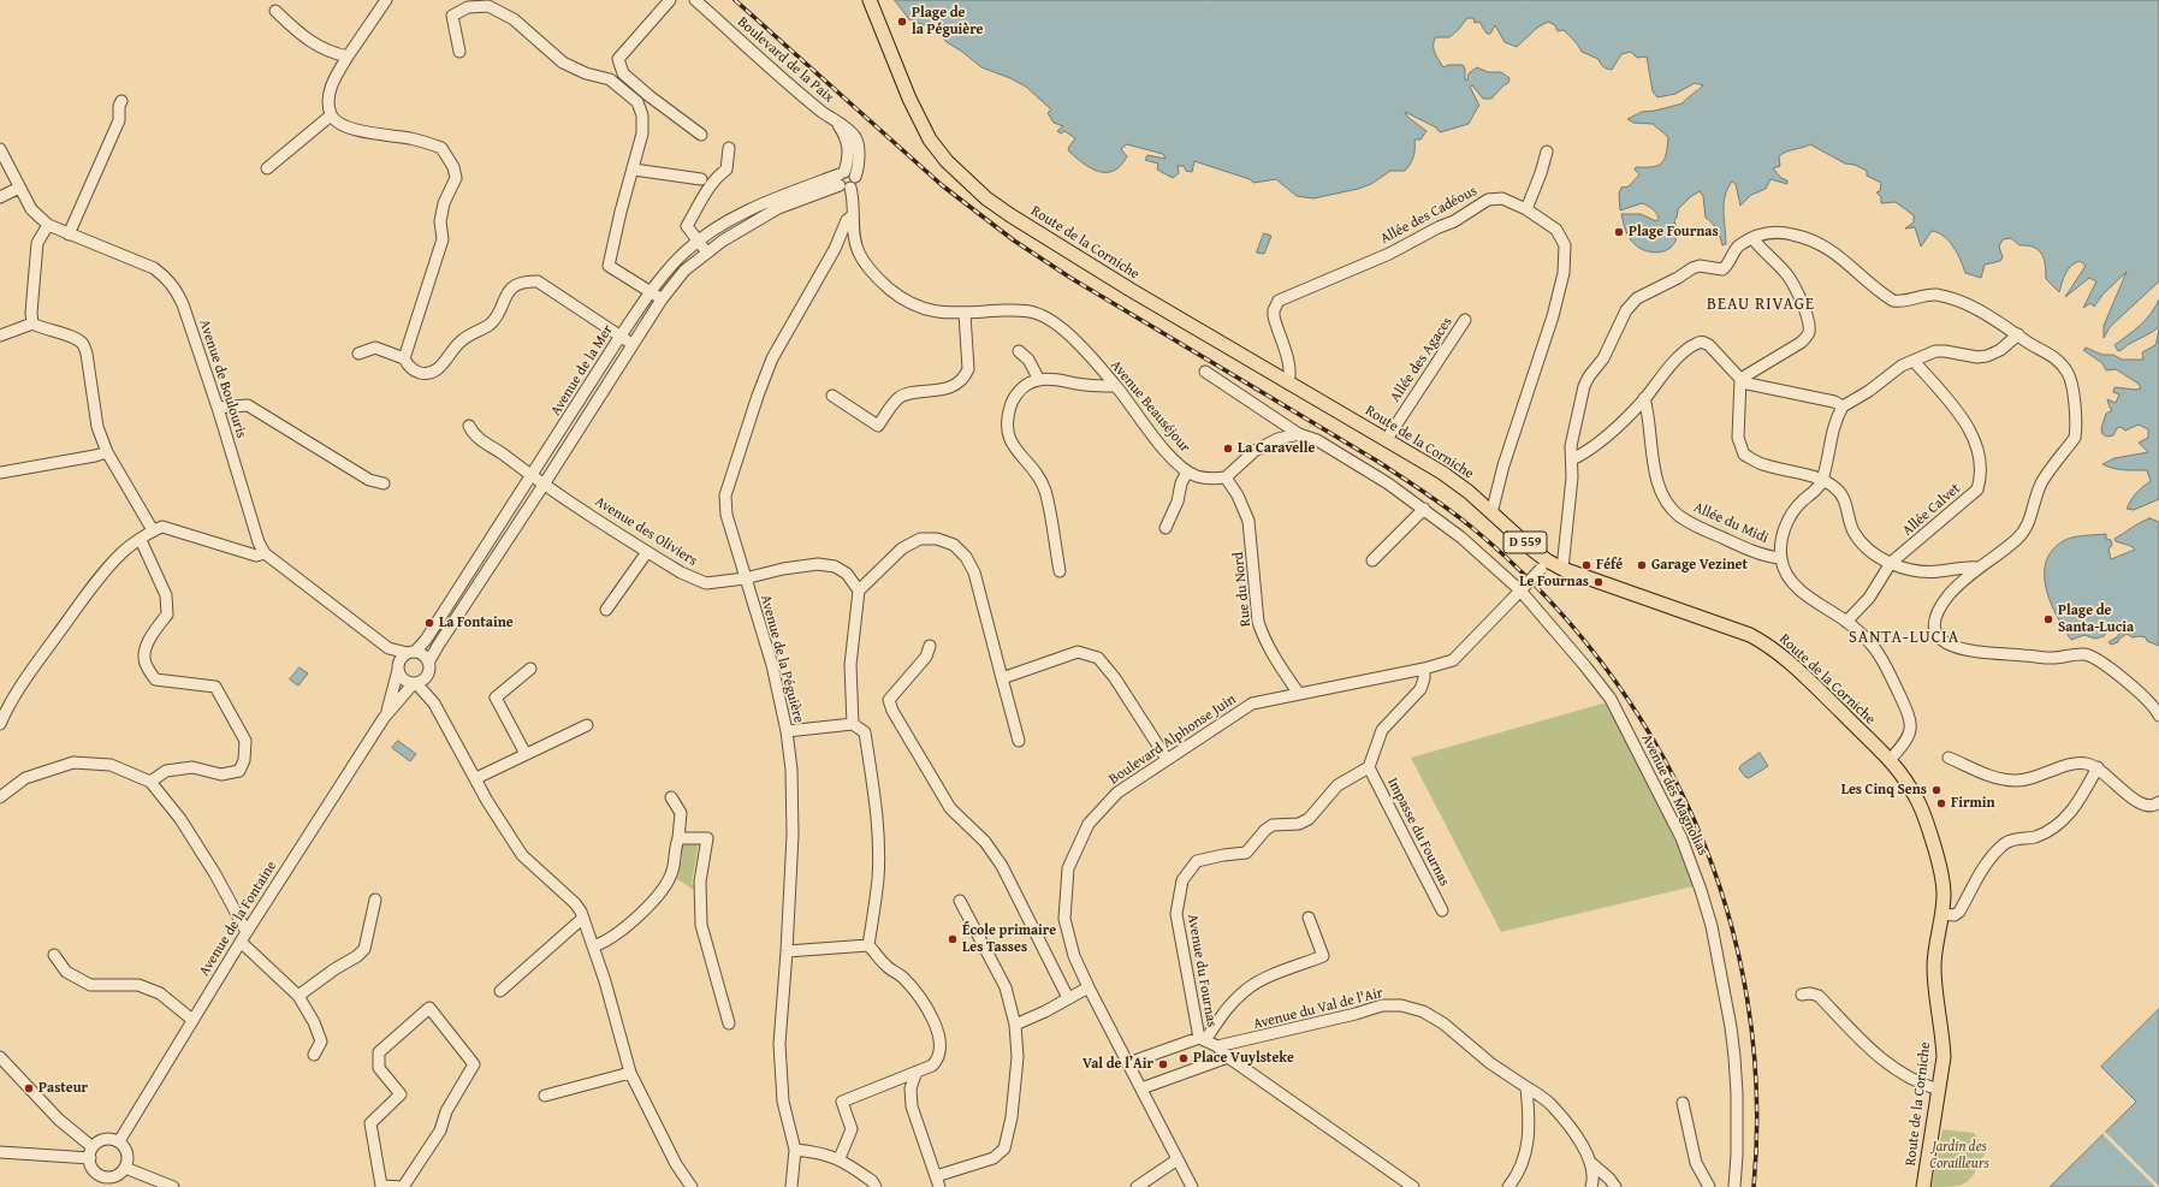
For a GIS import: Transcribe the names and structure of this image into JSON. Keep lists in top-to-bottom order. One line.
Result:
{"streets":{"main road":["Route de la Corniche","D 559"],"street":["Boulevard de la Paix","Allée des Cadéous","Allée des Agaces","Avenue de la Mer","Avenue de Boulouris","Avenue Beauséjour","Allée Calvet","Allée du Midi","Avenue des Oliviers","Rue du Nord","Avenue de la Péguière","Boulevard Alphonse Juin","Avenue des Magnolias","Impasse du Fournas","Avenue de la Fontaine","Avenue du Fournas","Avenue du Val de l'Air"]},"crossings":[["Boulevard de la Paix","Avenue de la Mer"],["Allée des Cadéous","Route de la Corniche"],["Route de la Corniche","Allée des Agaces"],["Route de la Corniche","Boulevard Alphonse Juin"],["Avenue de la Mer","Avenue de Boulouris"],["Avenue de la Mer","Avenue des Oliviers"],["Avenue de la Mer","Avenue de la Fontaine"],["Avenue de Boulouris","Avenue de la Fontaine"],["Avenue Beauséjour","Rue du Nord"],["Avenue Beauséjour","Avenue de la Péguière"],["Avenue des Oliviers","Avenue de la Péguière"],["Rue du Nord","Boulevard Alphonse Juin"],["Boulevard Alphonse Juin","Avenue des Magnolias"],["Impasse du Fournas","Avenue du Fournas"]],"districts":["BEAU RIVAGE","SANTA-LUCIA"],"parks":["Jardin des Corailleurs"],"places":["Plage de la Péguière","Plage Fournas","La Caravelle","Féfé","Garage Vezinet","Le Fournas","Plage de Santa-Lucia","La Fontaine","Les Cinq Sens","Firmin","École primaire Les Tasses","Place Vuylsteke","Val de l’Air","Pasteur"]}
